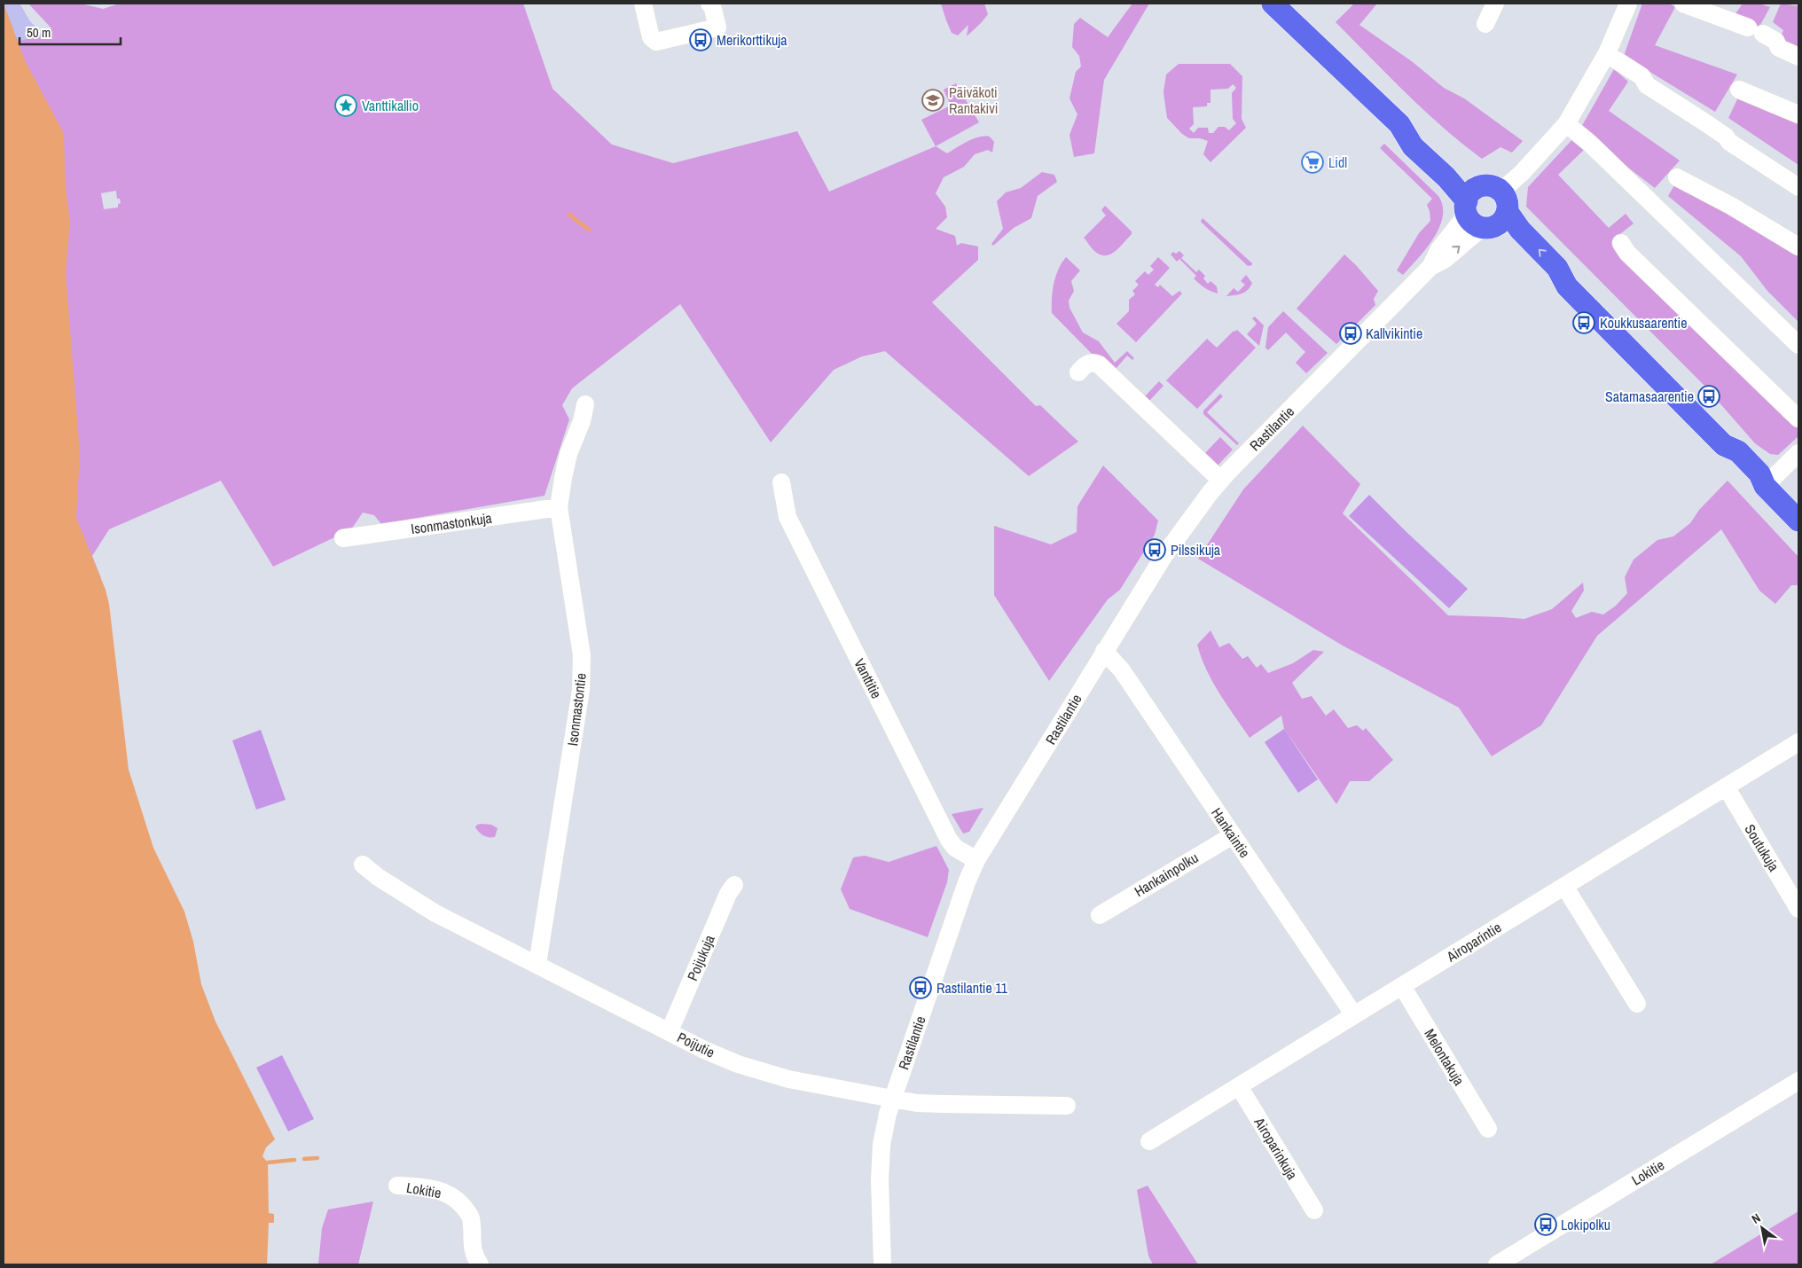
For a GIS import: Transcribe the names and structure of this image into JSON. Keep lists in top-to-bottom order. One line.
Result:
{"streets":{"street":["Rastilantie","Isonmastonkuja","Vanttitie","Isonmastontie","Hankaintie","Soutukuja","Hankainpolku","Airoparintie","Poijukuja","Poijutie","Melontakuja","Airoparinkuja","Lokitie"]},"crossings":[["Rastilantie","Vanttitie"],["Rastilantie","Hankaintie"],["Rastilantie","Poijutie"],["Isonmastonkuja","Isonmastontie"],["Isonmastontie","Poijutie"],["Hankaintie","Hankainpolku"],["Hankaintie","Airoparintie"],["Soutukuja","Airoparintie"],["Airoparintie","Melontakuja"],["Airoparintie","Airoparinkuja"],["Poijukuja","Poijutie"]],"places":{"bus stop":["Merikorttikuja","Koukkusaarentie","Kallvikintie","Satamasaarentie","Pilssikuja","Rastilantie 11","Lokipolku"],"school or university":["Päiväkoti Rantakivi"],"place":["Vanttikallio"],"supermarket":["Lidl"]},"scale_bar":"50 m","north":"top left"}
